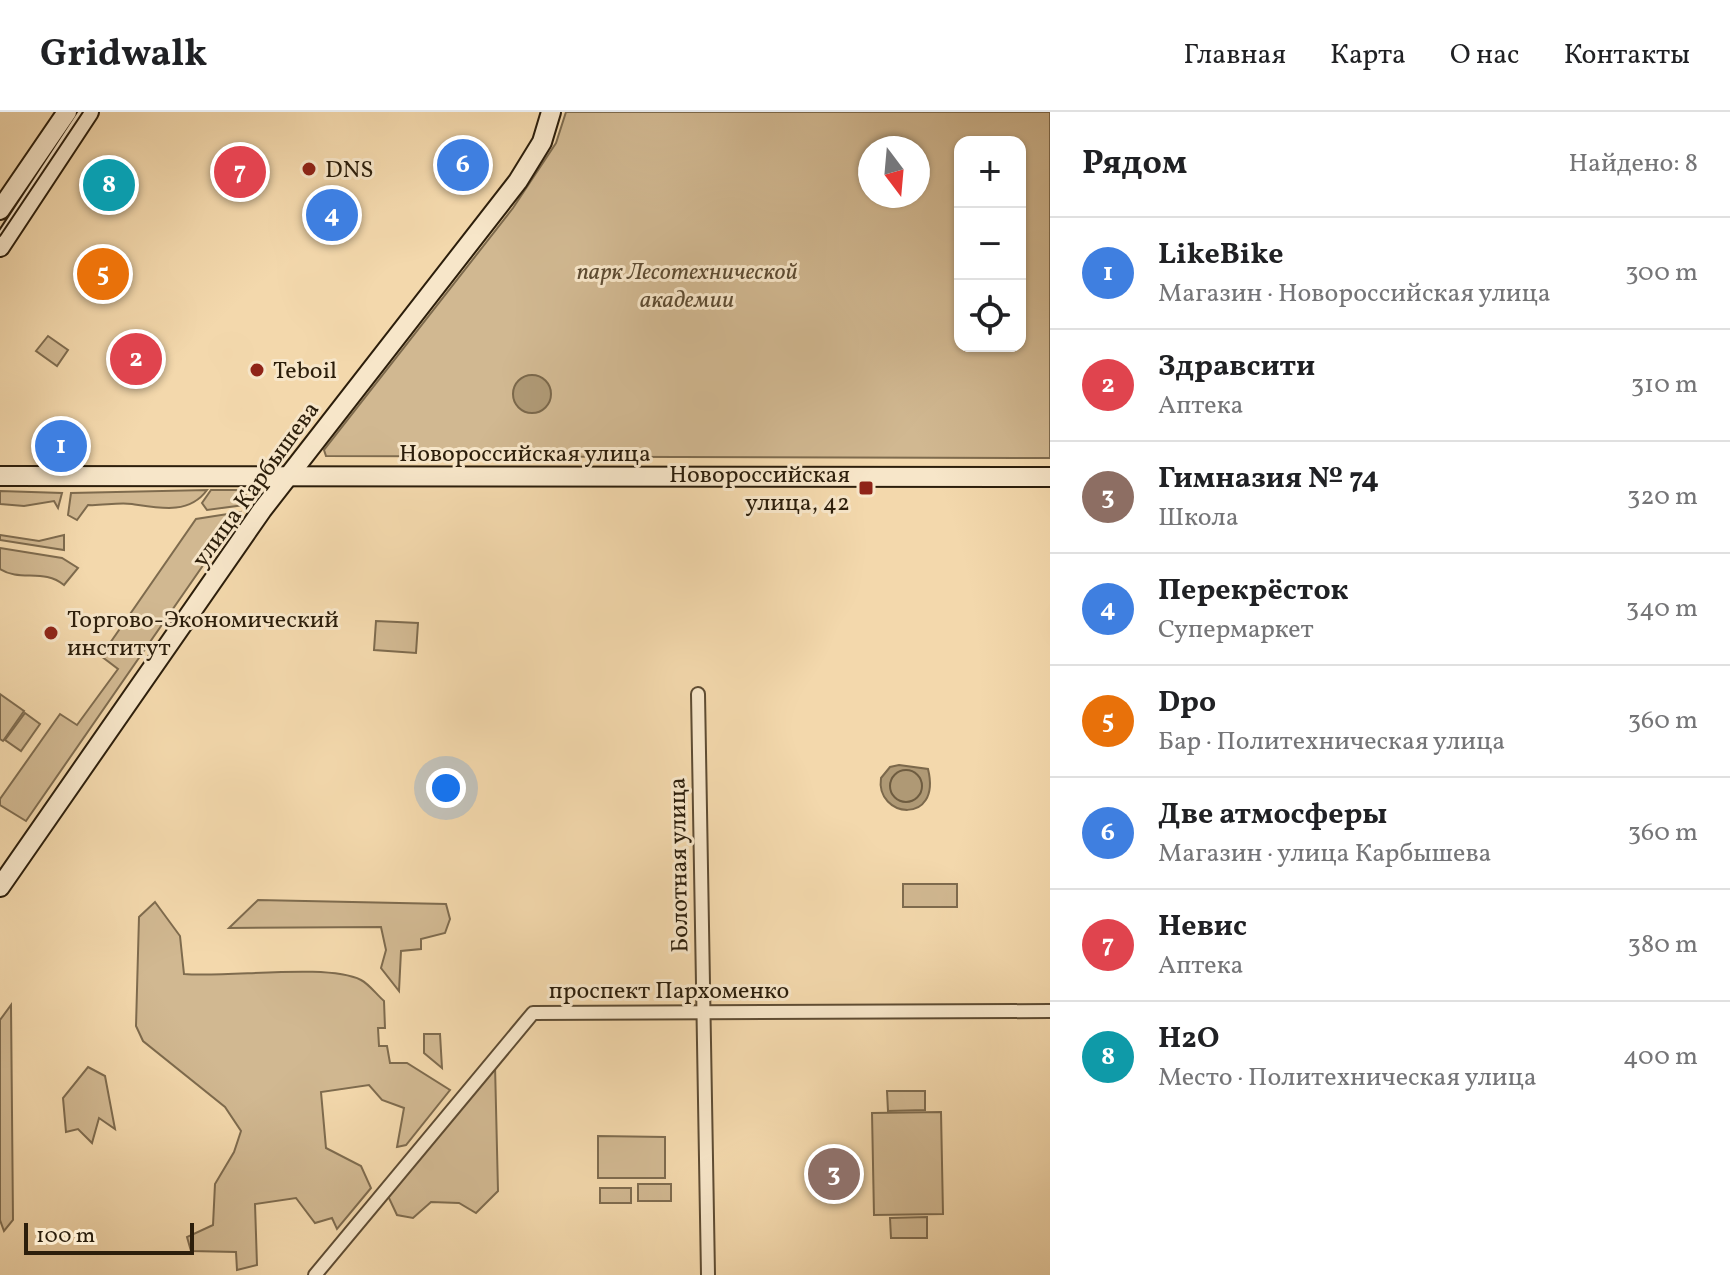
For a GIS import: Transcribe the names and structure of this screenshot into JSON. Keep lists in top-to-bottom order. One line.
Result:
{"streets":{"main road":["Новороссийская улица","улица Карбышева"],"street":["Болотная улица","проспект Пархоменко"]},"crossings":[["Новороссийская улица","улица Карбышева"],["Болотная улица","проспект Пархоменко"]],"parks":["парк Лесотехнической академии"],"places":{"other":["DNS","Teboil","Торгово-Экономический институт"],"transit":["Новороссийская улица, 42"]},"scale_bar":"100 m","north":"bottom","page":{"header":"Gridwalk","nav":["Главная","Карта","О нас","Контакты"],"heading":["Рядом","Найдено: 8"],"pins":["6","7","8","4","5","2","1","3"],"map_buttons":["+","−"],"list":[{"mark":"1","name":"LikeBike","note":"Магазин · Новороссийская улица","value":"300 m"},{"mark":"2","name":"Здравсити","note":"Аптека","value":"310 m"},{"mark":"3","name":"Гимназия № 74","note":"Школа","value":"320 m"},{"mark":"4","name":"Перекрёсток","note":"Супермаркет","value":"340 m"},{"mark":"5","name":"Dpo","note":"Бар · Политехническая улица","value":"360 m"},{"mark":"6","name":"Две атмосферы","note":"Магазин · улица Карбышева","value":"360 m"},{"mark":"7","name":"Невис","note":"Аптека","value":"380 m"},{"mark":"8","name":"H2O","note":"Место · Политехническая улица","value":"400 m"}],"scale":"100 m"}}
